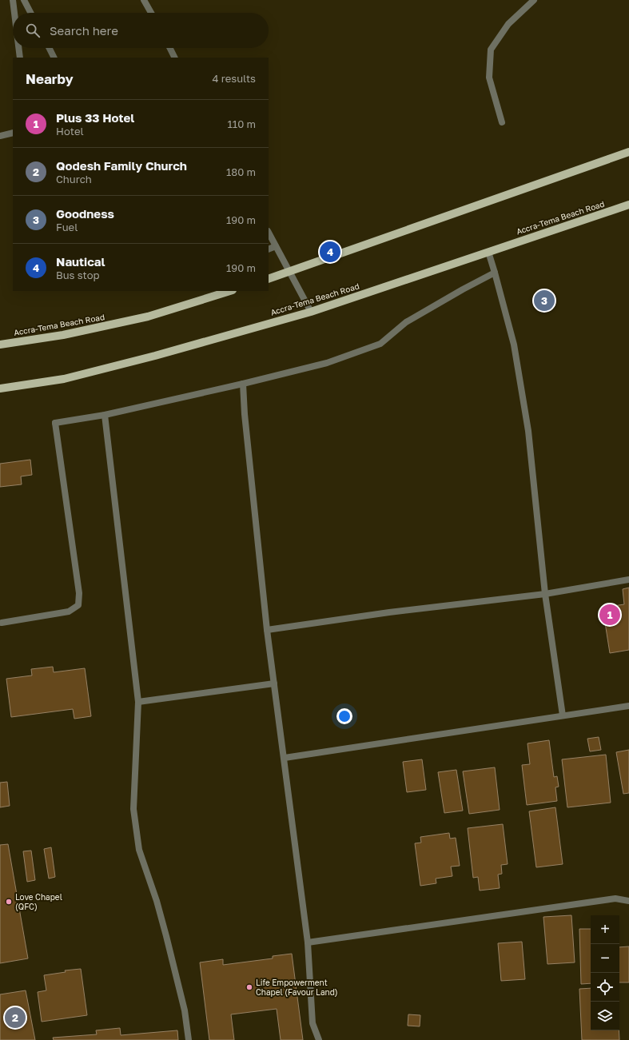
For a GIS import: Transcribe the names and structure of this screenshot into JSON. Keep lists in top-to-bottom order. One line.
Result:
{"streets":{"main road":["Accra-Tema Beach Road"]},"places":["Love Chapel (QFC)","Life Empowerment Chapel (Favour Land)"],"page":{"search":"Search here","heading":["Nearby","4 results"],"list":[{"mark":"1","name":"Plus 33 Hotel","note":"Hotel","value":"110 m"},{"mark":"2","name":"Qodesh Family Church","note":"Church","value":"180 m"},{"mark":"3","name":"Goodness","note":"Fuel","value":"190 m"},{"mark":"4","name":"Nautical","note":"Bus stop","value":"190 m"}],"pins":["4","3","1","2"],"map_buttons":["+","−"]}}
